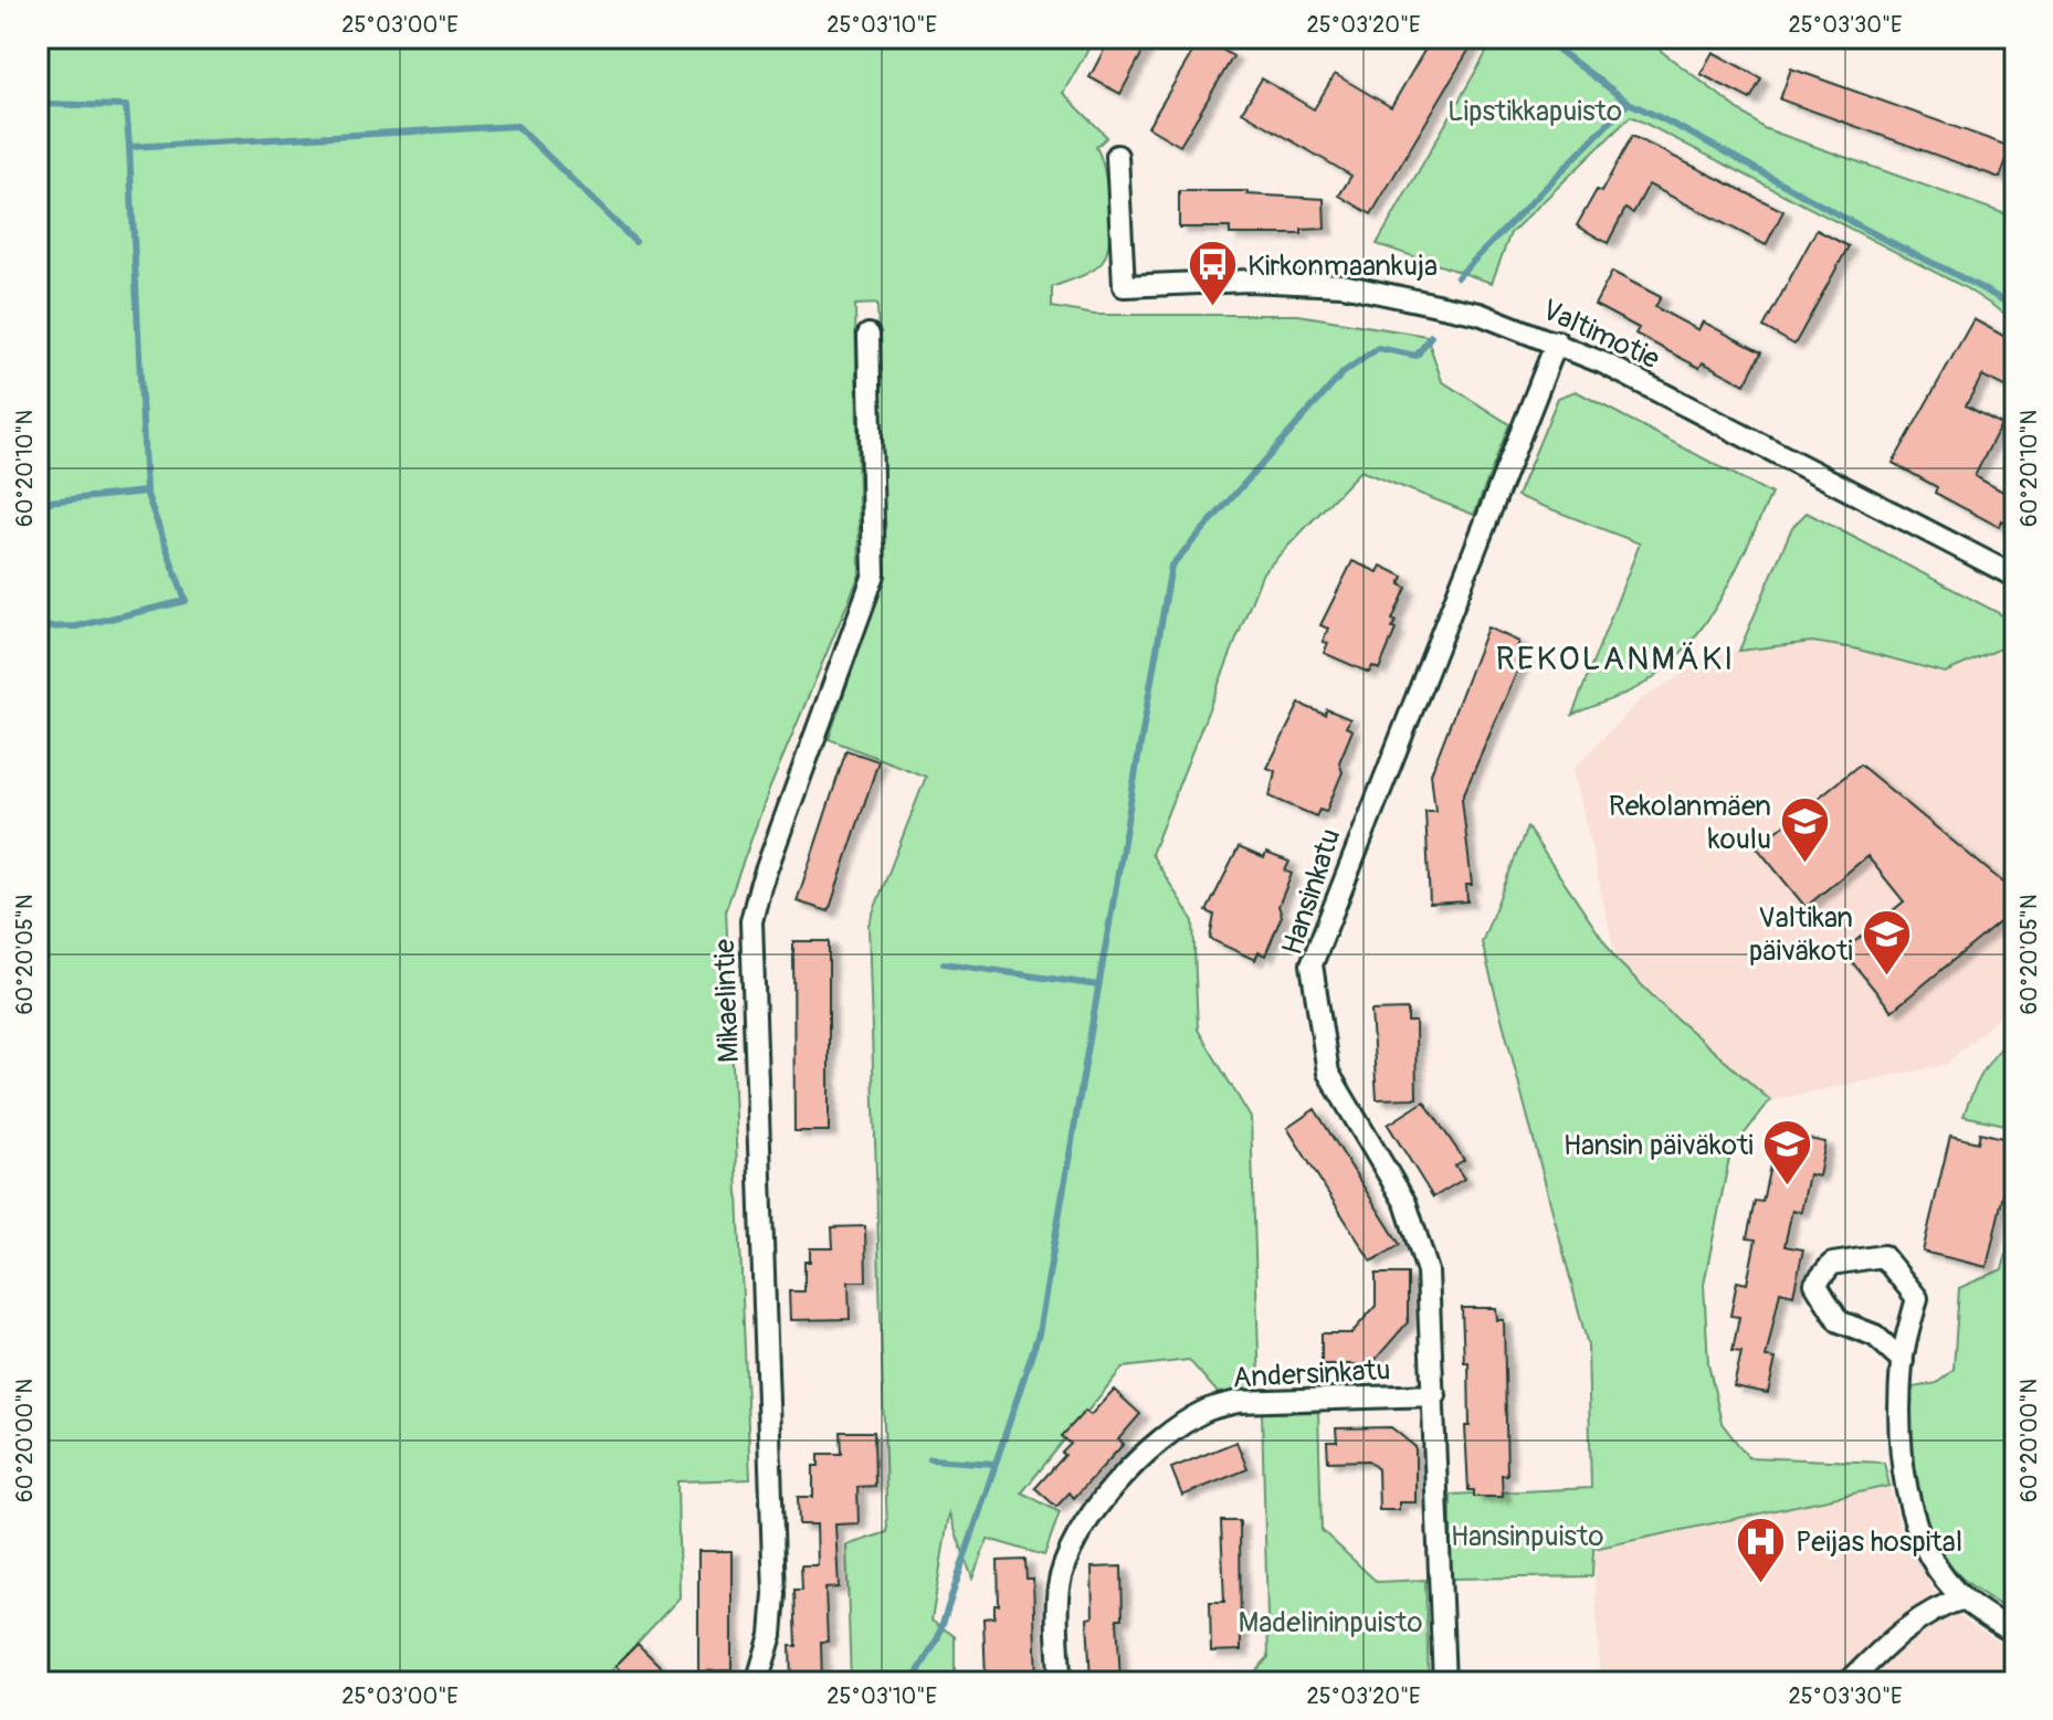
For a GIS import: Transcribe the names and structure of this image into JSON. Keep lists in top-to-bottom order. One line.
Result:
{"streets":{"street":["Valtimotie","Hansinkatu","Mikaelintie","Andersinkatu"]},"crossings":[["Valtimotie","Hansinkatu"],["Hansinkatu","Andersinkatu"]],"districts":["REKOLANMÄKI"],"parks":["Lipstikkapuisto","Hansinpuisto","Madelininpuisto"],"places":{"bus stop":["Kirkonmaankuja"],"school or university":["Rekolanmäen koulu","Valtikan päiväkoti","Hansin päiväkoti"],"hospital":["Peijas hospital"]},"coordinates":["25°03'00\"E","25°03'10\"E","25°03'20\"E","25°03'30\"E","60°20'10\"N","60°20'05\"N","60°20'00\"N"]}
